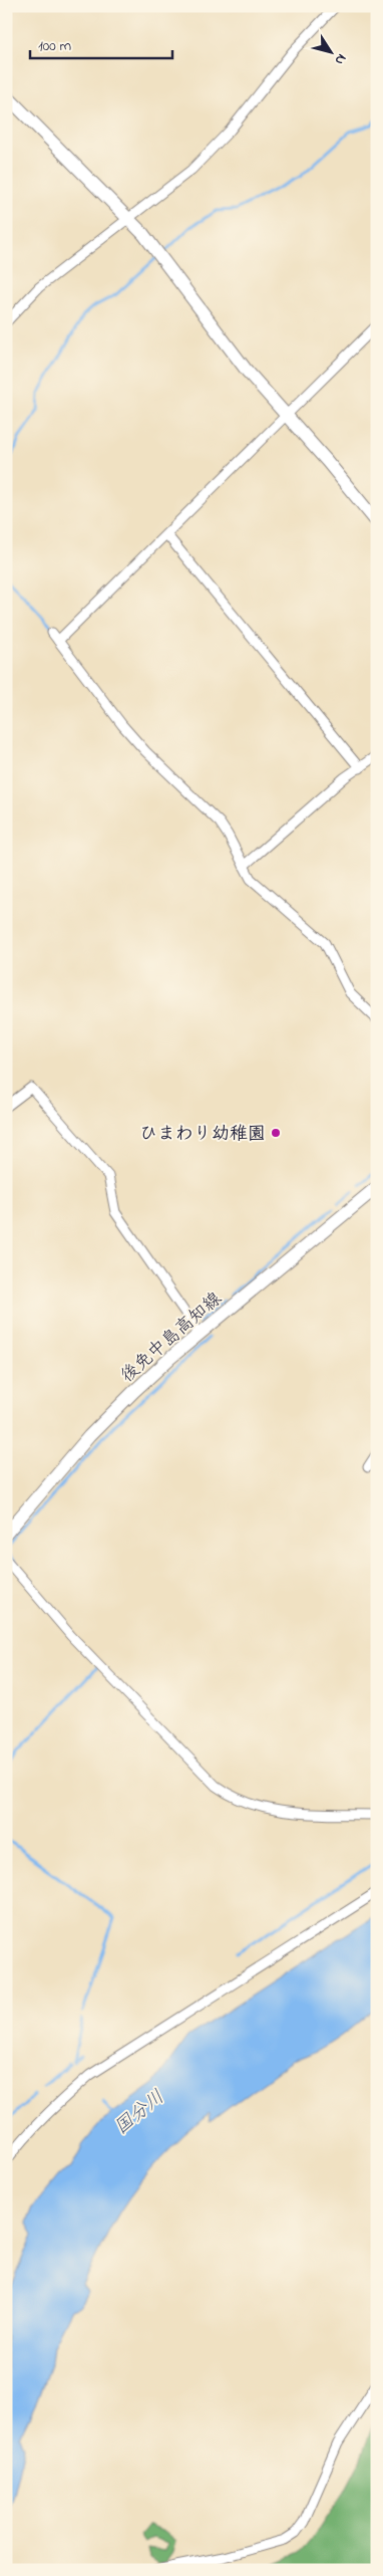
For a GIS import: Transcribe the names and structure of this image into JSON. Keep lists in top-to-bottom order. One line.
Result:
{"streets":{"street":["後免中島高知線"]},"water":["国分川"],"places":["ひまわり幼稚園"],"scale_bar":"100 m","north":"bottom right"}
